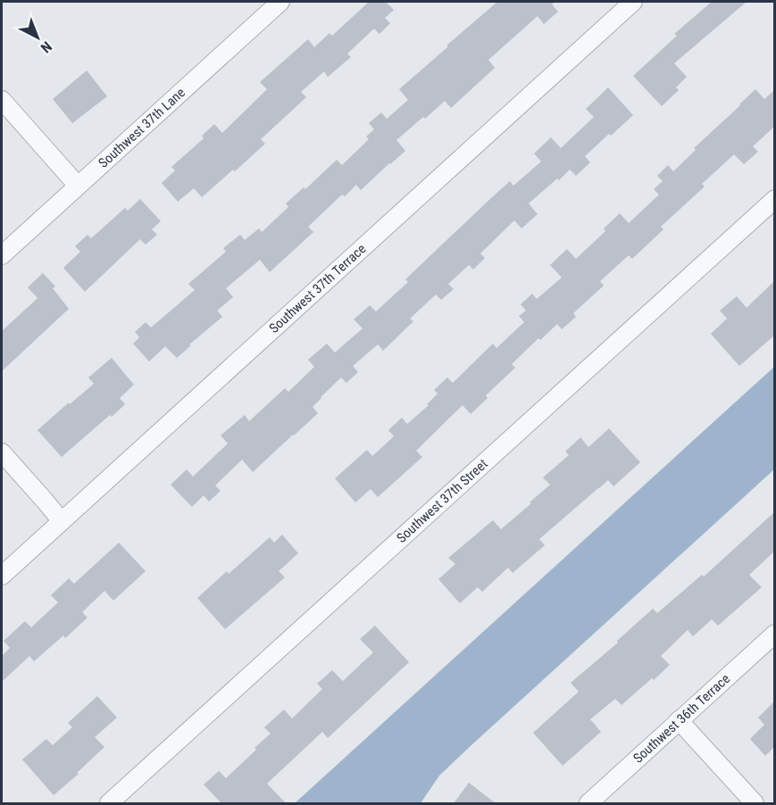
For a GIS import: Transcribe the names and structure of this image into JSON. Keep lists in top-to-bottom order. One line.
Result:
{"streets":{"street":["Southwest 37th Lane","Southwest 37th Terrace","Southwest 37th Street","Southwest 36th Terrace"]},"north":"bottom right"}
